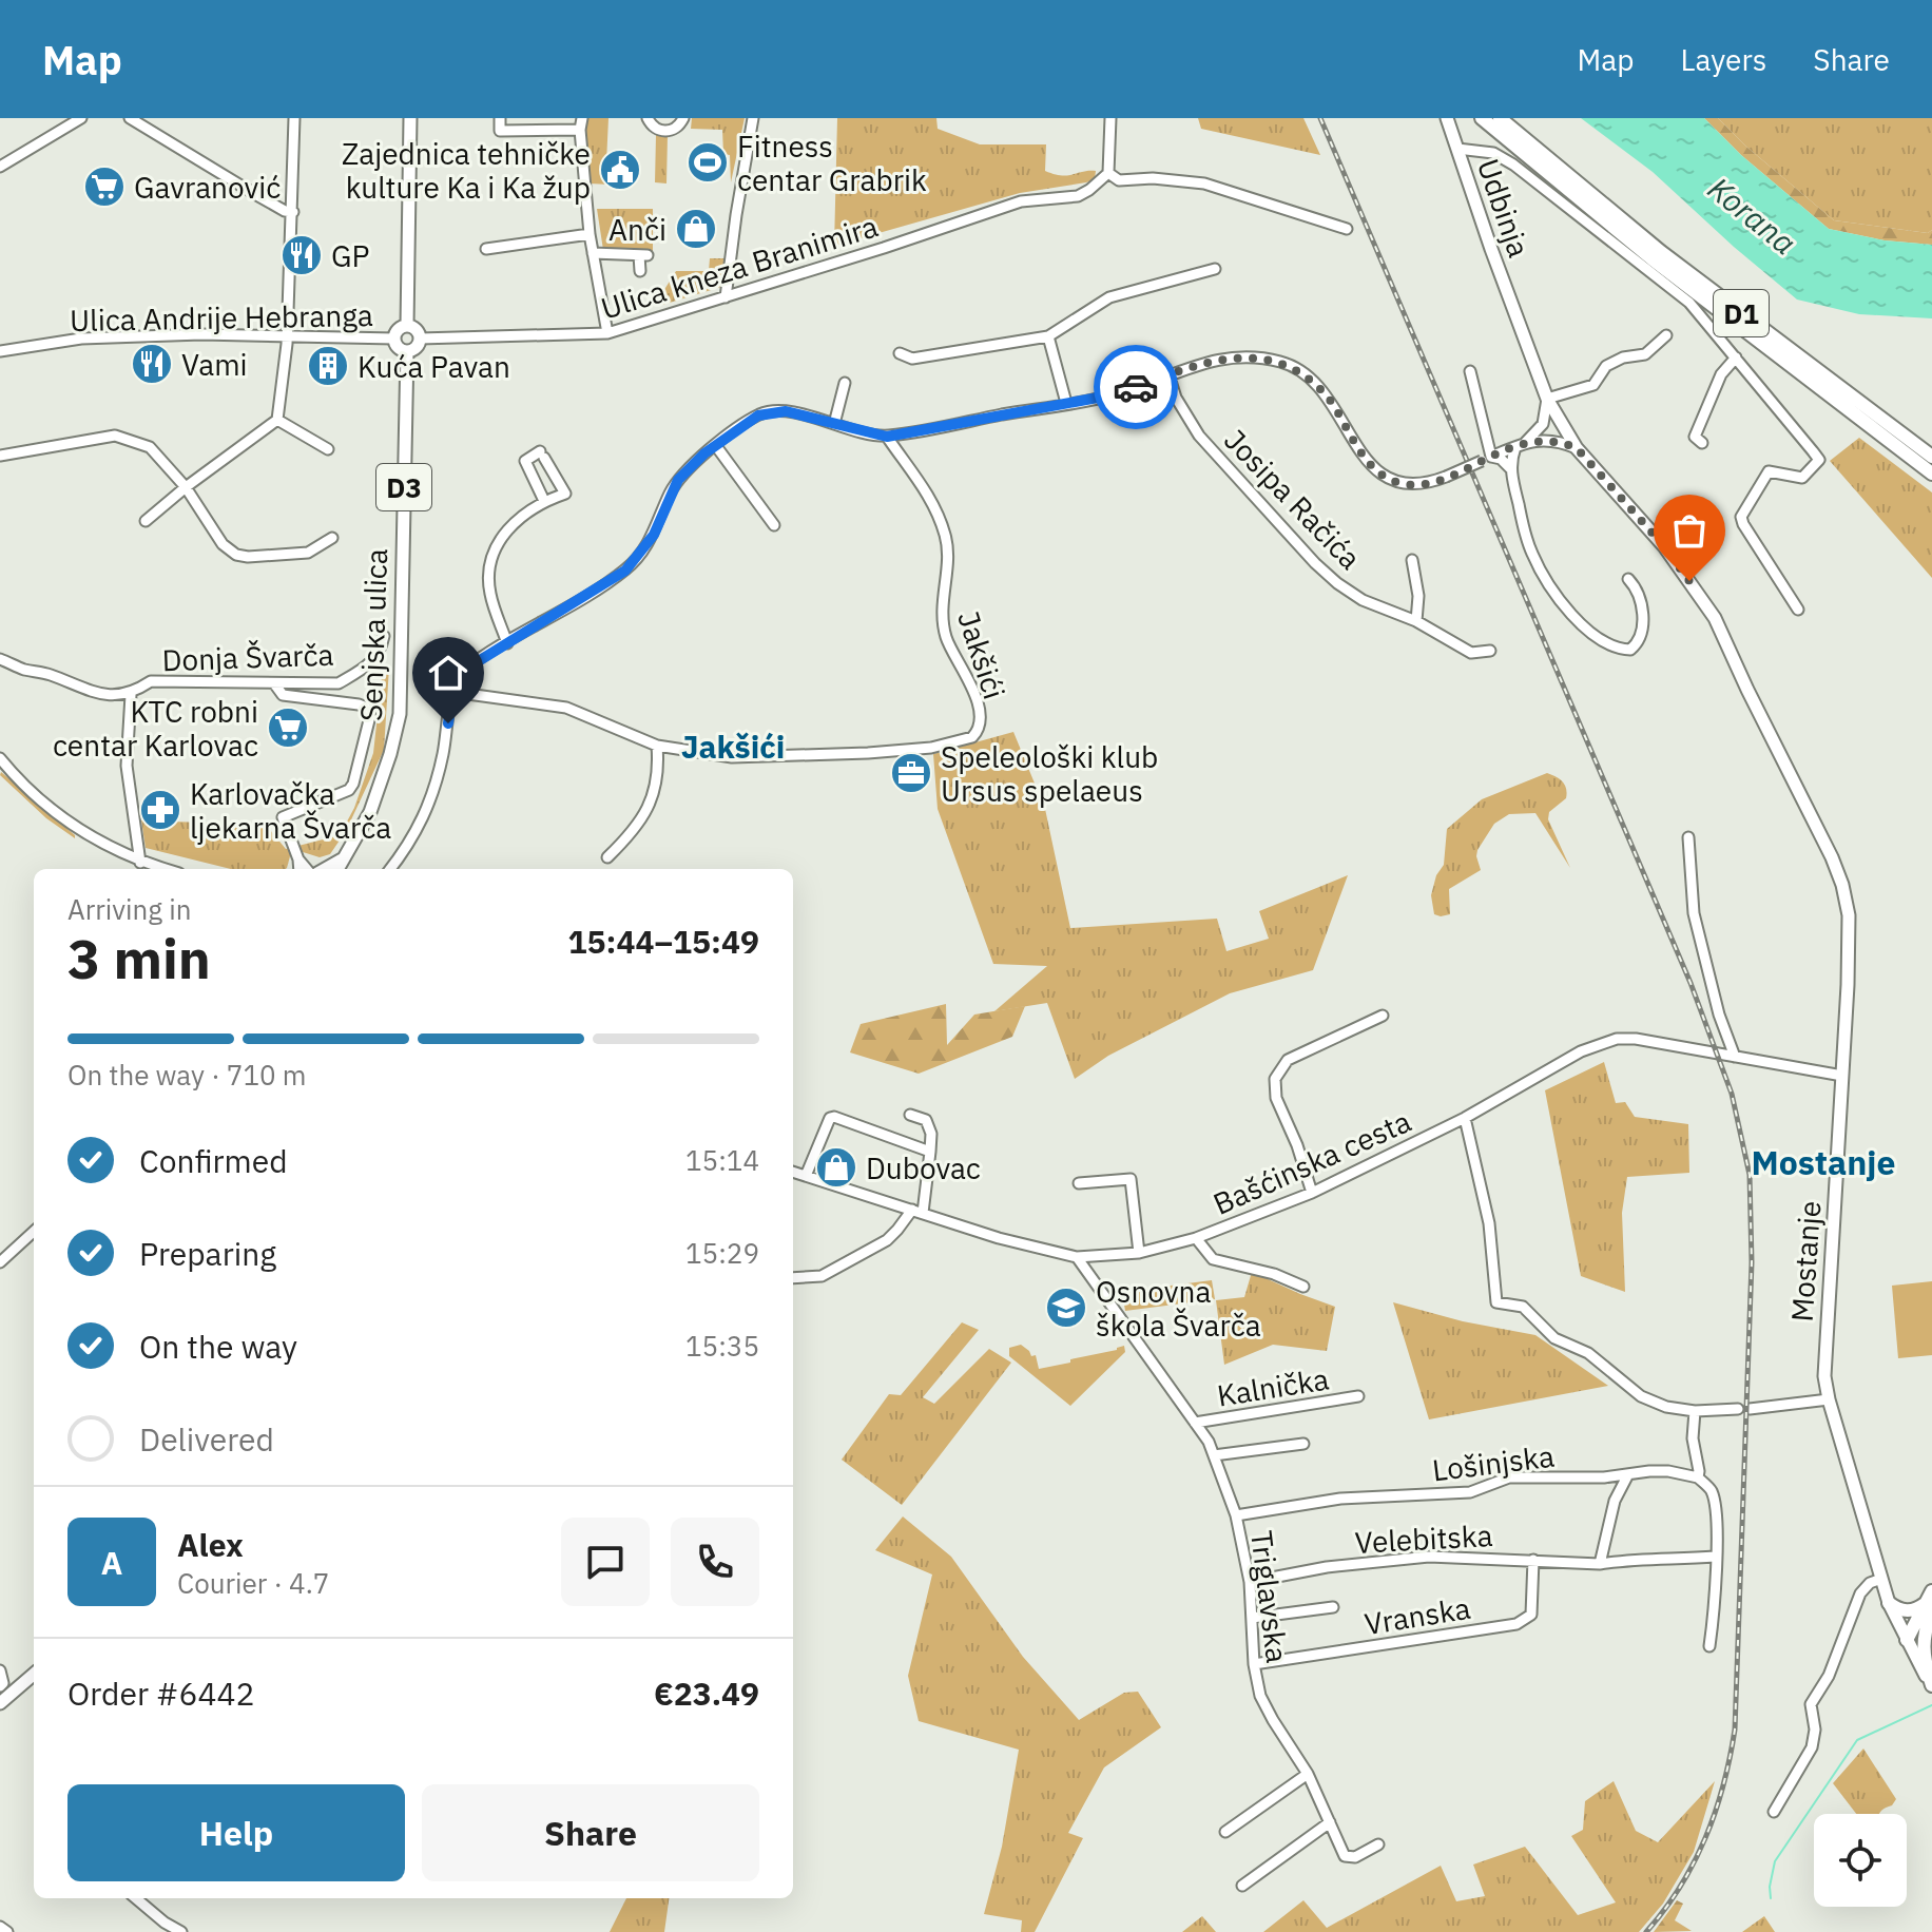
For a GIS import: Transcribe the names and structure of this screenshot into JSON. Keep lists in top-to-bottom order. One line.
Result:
{"streets":{"highway":["D1"],"main road":["Udbinja","D3","Senjska ulica","Mostanje"],"street":["Ulica kneza Branimira","Ulica Andrije Hebranga","Josipa Račića","Jakšići","Donja Švarča","Bašćinska cesta","Kalnička","Lošinjska","Velebitska","Triglavska","Vranska"]},"crossings":[["Udbinja","Mostanje"],["Ulica kneza Branimira","Ulica Andrije Hebranga"],["Ulica kneza Branimira","Senjska ulica"],["Ulica Andrije Hebranga","Senjska ulica"],["Bašćinska cesta","Mostanje"],["Bašćinska cesta","Triglavska"],["Kalnička","Triglavska"],["Lošinjska","Triglavska"],["Velebitska","Triglavska"],["Velebitska","Vranska"],["Triglavska","Vranska"]],"districts":["Jakšići","Mostanje"],"water":["Korana"],"places":{"sports":["Fitness centar Grabrik"],"public building":["Zajednica tehničke kulture Ka i Ka žup"],"supermarket":["Gavranović","KTC robni centar Karlovac"],"shop":["Anči","Dubovac"],"restaurant":["GP","Vami"],"building":["Kuća Pavan"],"office":["Speleološki klub Ursus spelaeus"],"pharmacy":["Karlovačka ljekarna Švarča"],"school or university":["Osnovna škola Švarča"]},"page":{"header":"Map","nav":["Map","Layers","Share"],"heading":["3 min","Arriving in","15:44–15:49"],"panel":["Alex","Courier · 4.7","Order #6442","€23.49"],"bar":"On the way · 710 m","list":[["Confirmed","15:14"],["Preparing","15:29"],["On the way","15:35"],"Delivered"],"round":"A","buttons":["Help","Share"]}}
